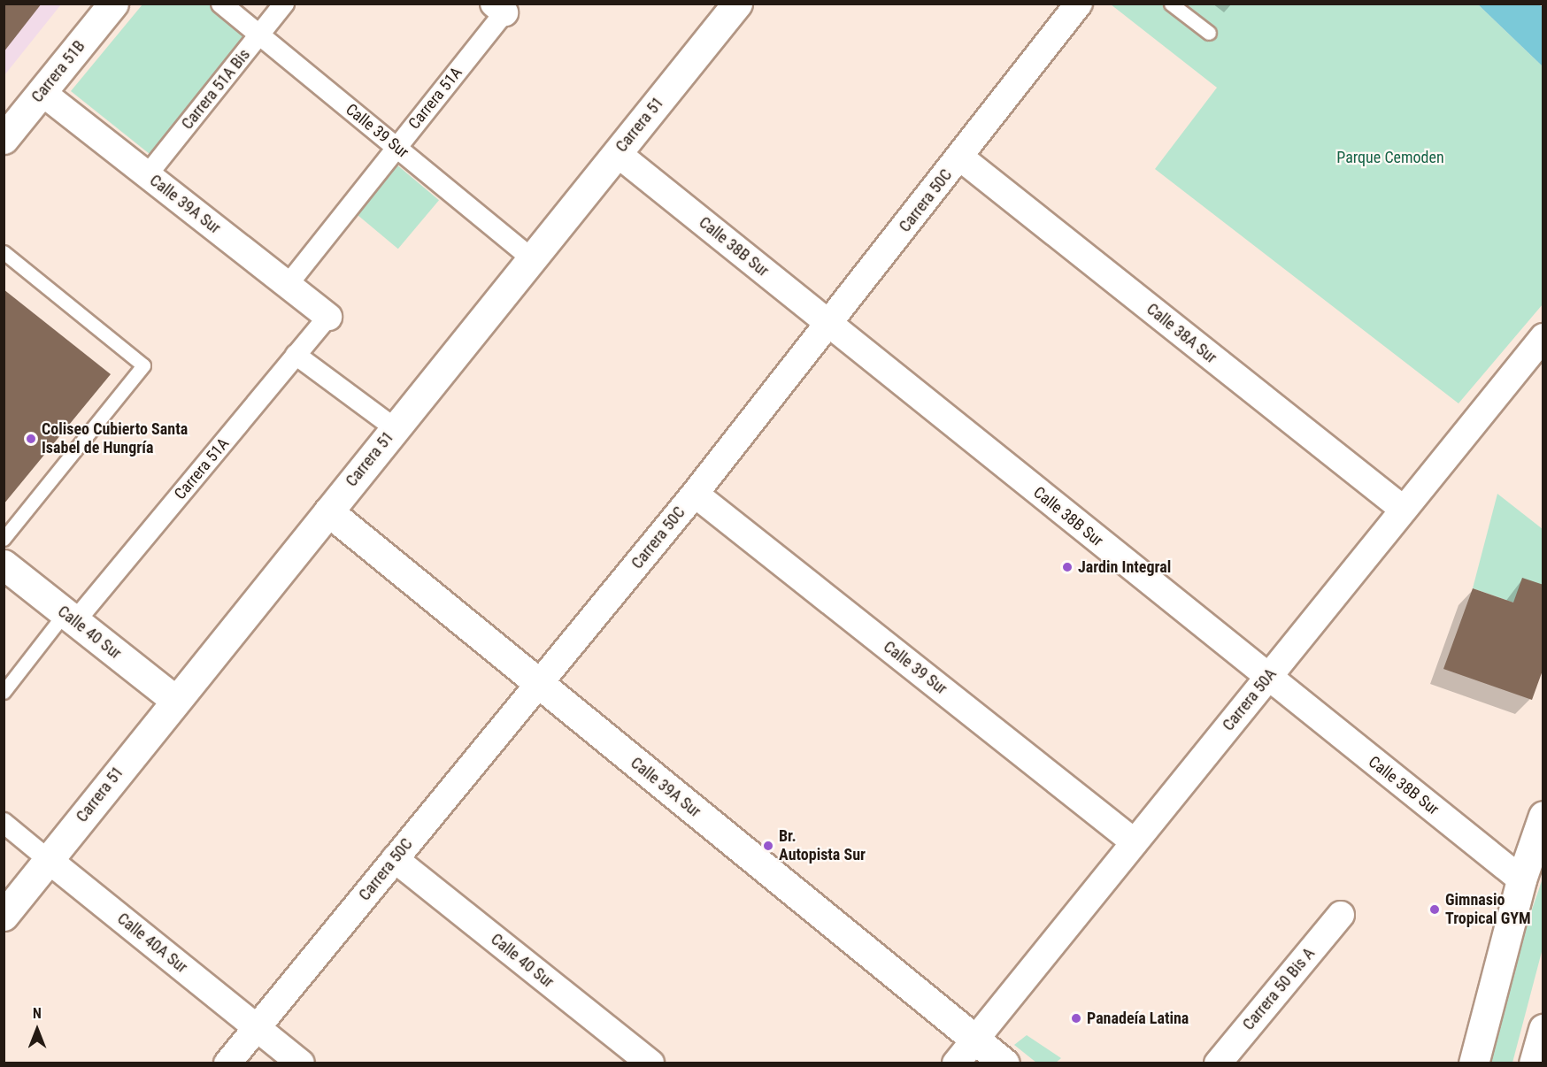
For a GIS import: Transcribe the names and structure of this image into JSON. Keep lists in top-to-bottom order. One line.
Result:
{"streets":{"street":["Carrera 51B","Carrera 51A Bis","Carrera 51A","Carrera 51","Calle 39 Sur","Carrera 50C","Calle 39A Sur","Calle 38B Sur","Calle 38A Sur","Calle 40 Sur","Carrera 50A","Calle 40A Sur","Carrera 50 Bis A"]},"crossings":[["Carrera 51B","Calle 39A Sur"],["Carrera 51A Bis","Calle 39 Sur"],["Carrera 51A Bis","Calle 39A Sur"],["Carrera 51A","Calle 39 Sur"],["Carrera 51A","Calle 39A Sur"],["Carrera 51A","Calle 40 Sur"],["Carrera 51","Calle 39 Sur"],["Carrera 51","Calle 39A Sur"],["Carrera 51","Calle 38B Sur"],["Carrera 51","Calle 40 Sur"],["Carrera 51","Calle 40A Sur"],["Calle 39 Sur","Carrera 50C"],["Calle 39 Sur","Carrera 50A"],["Carrera 50C","Calle 39A Sur"],["Carrera 50C","Calle 38B Sur"],["Carrera 50C","Calle 38A Sur"],["Carrera 50C","Calle 40 Sur"],["Carrera 50C","Calle 40A Sur"],["Calle 39A Sur","Carrera 50A"],["Calle 38B Sur","Carrera 50A"],["Calle 38A Sur","Carrera 50A"]],"parks":["Parque Cemoden"],"places":["Coliseo Cubierto Santa Isabel de Hungría","Jardin Integral","Br. Autopista Sur","Gimnasio Tropical GYM","Panadeía Latina"],"north":"top"}
